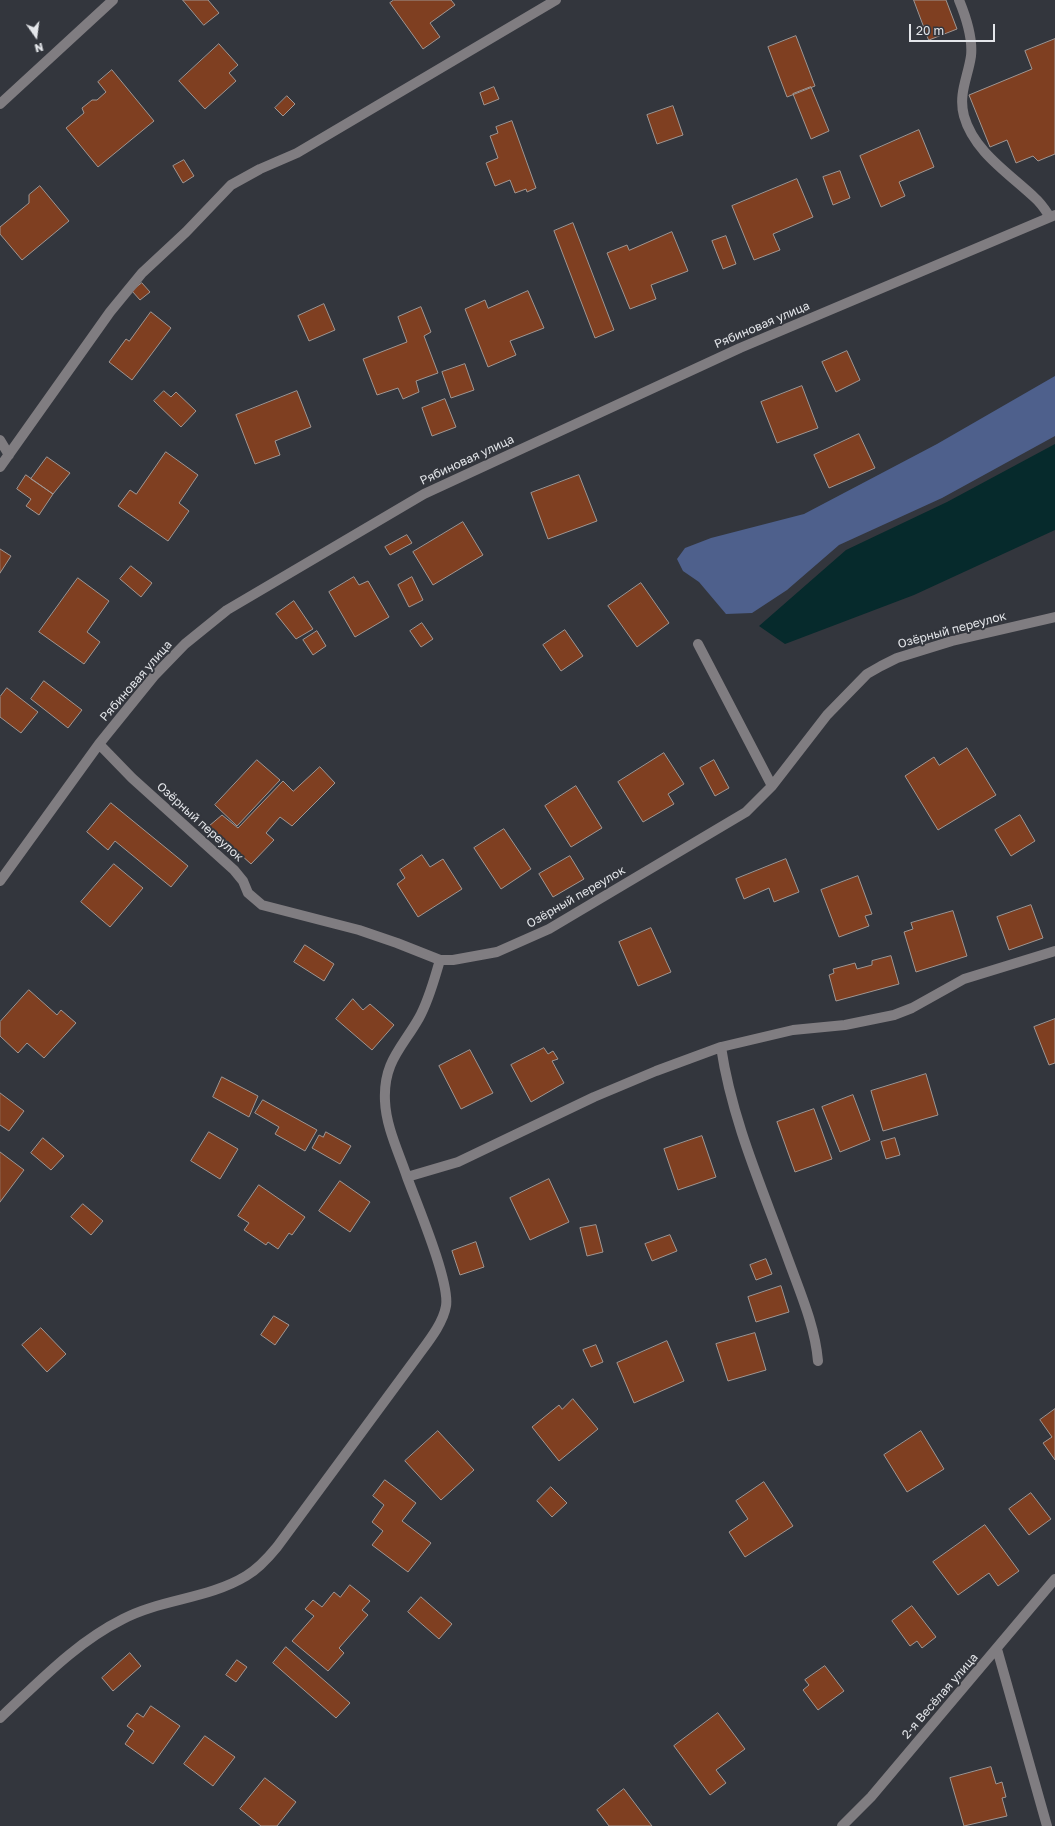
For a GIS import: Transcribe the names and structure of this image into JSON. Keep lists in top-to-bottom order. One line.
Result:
{"streets":{"street":["Рябиновая улица","Озёрный переулок","2-я Весёлая улица"]},"crossings":[["Рябиновая улица","Озёрный переулок"]],"scale_bar":"20 m","north":"bottom"}
